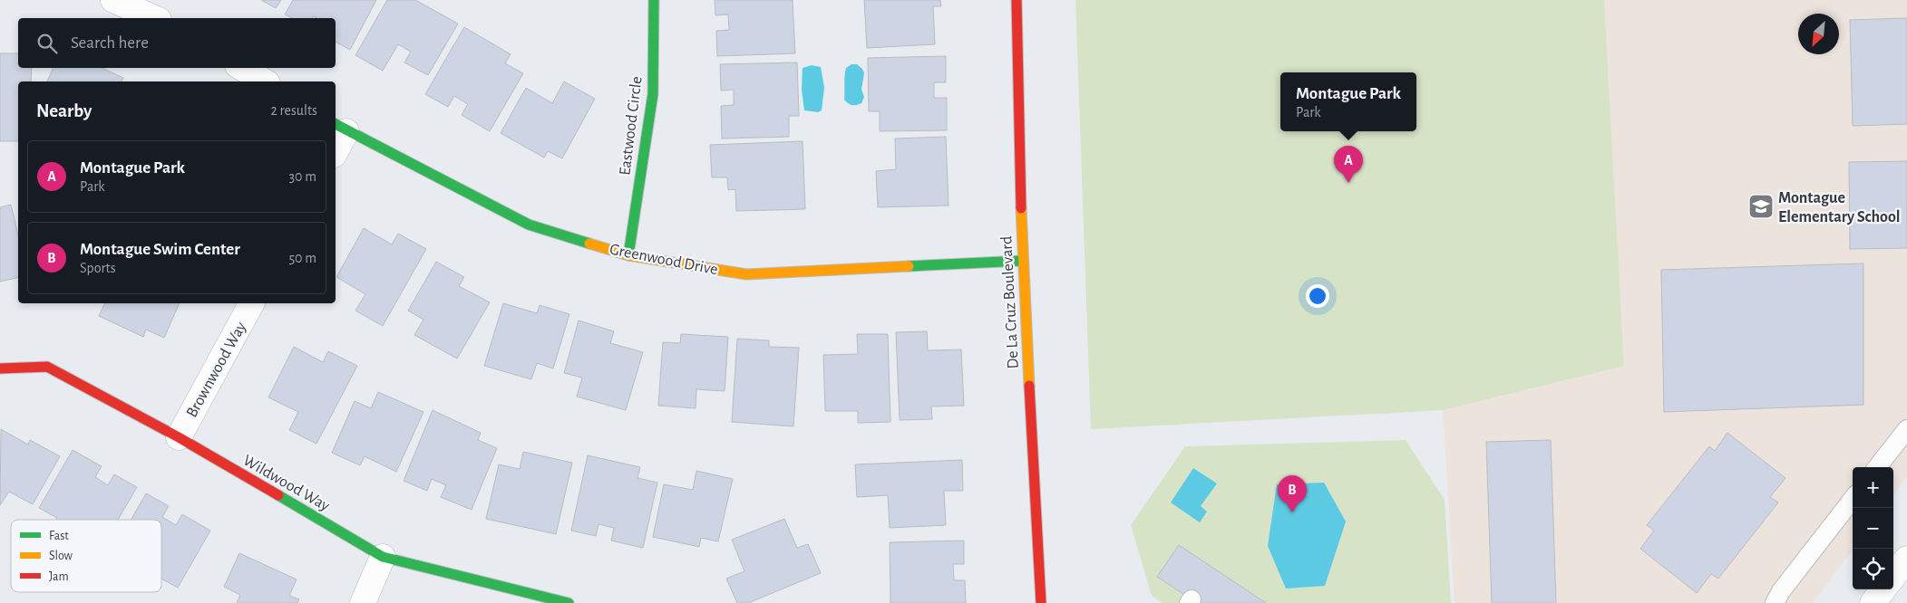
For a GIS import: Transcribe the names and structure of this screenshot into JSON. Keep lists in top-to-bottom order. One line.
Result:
{"streets":{"street":["Eastwood Circle","Greenwood Drive","De La Cruz Boulevard","Brownwood Way","Wildwood Way"]},"crossings":[["Eastwood Circle","Greenwood Drive"],["Greenwood Drive","De La Cruz Boulevard"],["Brownwood Way","Wildwood Way"]],"places":{"school or university":["Montague Elementary School"]},"legend":["Fast","Slow","Jam"],"north":"bottom left","page":{"search":"Search here","popup":["Montague Park","Park"],"heading":["Nearby","2 results"],"list":[{"mark":"A","name":"Montague Park","note":"Park","value":"30 m"},{"mark":"B","name":"Montague Swim Center","note":"Sports","value":"50 m"}],"pins":["A","B"],"map_buttons":["+","−"]}}
